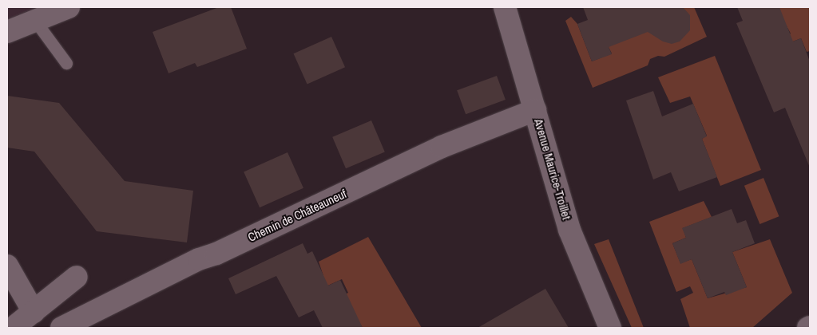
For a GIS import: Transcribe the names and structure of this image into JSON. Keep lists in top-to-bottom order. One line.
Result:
{"streets":{"street":["Avenue Maurice-Troillet","Chemin de Châteauneuf"]},"crossings":[["Avenue Maurice-Troillet","Chemin de Châteauneuf"]]}
